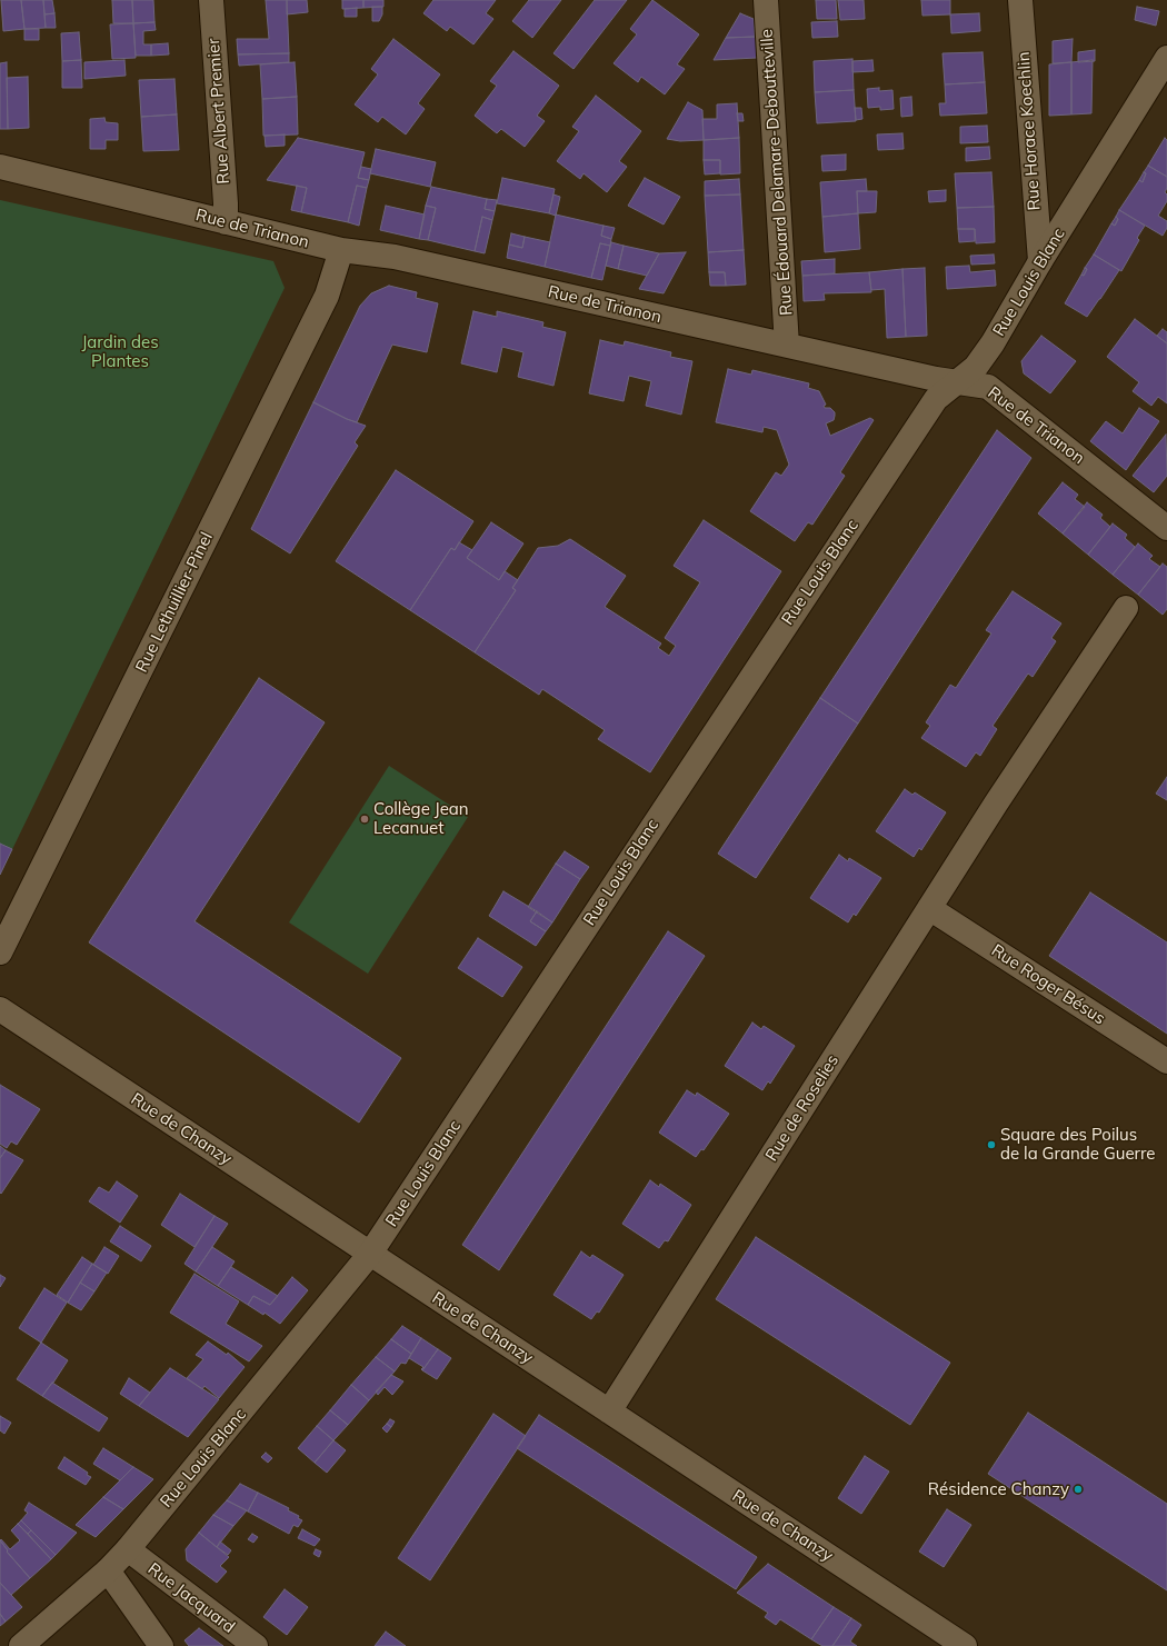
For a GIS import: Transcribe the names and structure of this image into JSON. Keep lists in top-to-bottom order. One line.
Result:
{"streets":{"street":["Rue Albert Premier","Rue Horace Koechlin","Rue Édouard Delamare-Deboutteville","Rue de Trianon","Rue Louis Blanc","Rue Lethuillier-Pinel","Rue Roger Bésus","Rue de Roselies","Rue de Chanzy","Rue Jacquard"]},"crossings":[["Rue Albert Premier","Rue de Trianon"],["Rue Horace Koechlin","Rue Louis Blanc"],["Rue Édouard Delamare-Deboutteville","Rue de Trianon"],["Rue de Trianon","Rue Louis Blanc"],["Rue de Trianon","Rue Lethuillier-Pinel"],["Rue Louis Blanc","Rue de Chanzy"],["Rue Louis Blanc","Rue Jacquard"],["Rue Roger Bésus","Rue de Roselies"],["Rue de Roselies","Rue de Chanzy"]],"parks":["Jardin des Plantes"],"places":["Collège Jean Lecanuet","Square des Poilus de la Grande Guerre","Résidence Chanzy"]}
